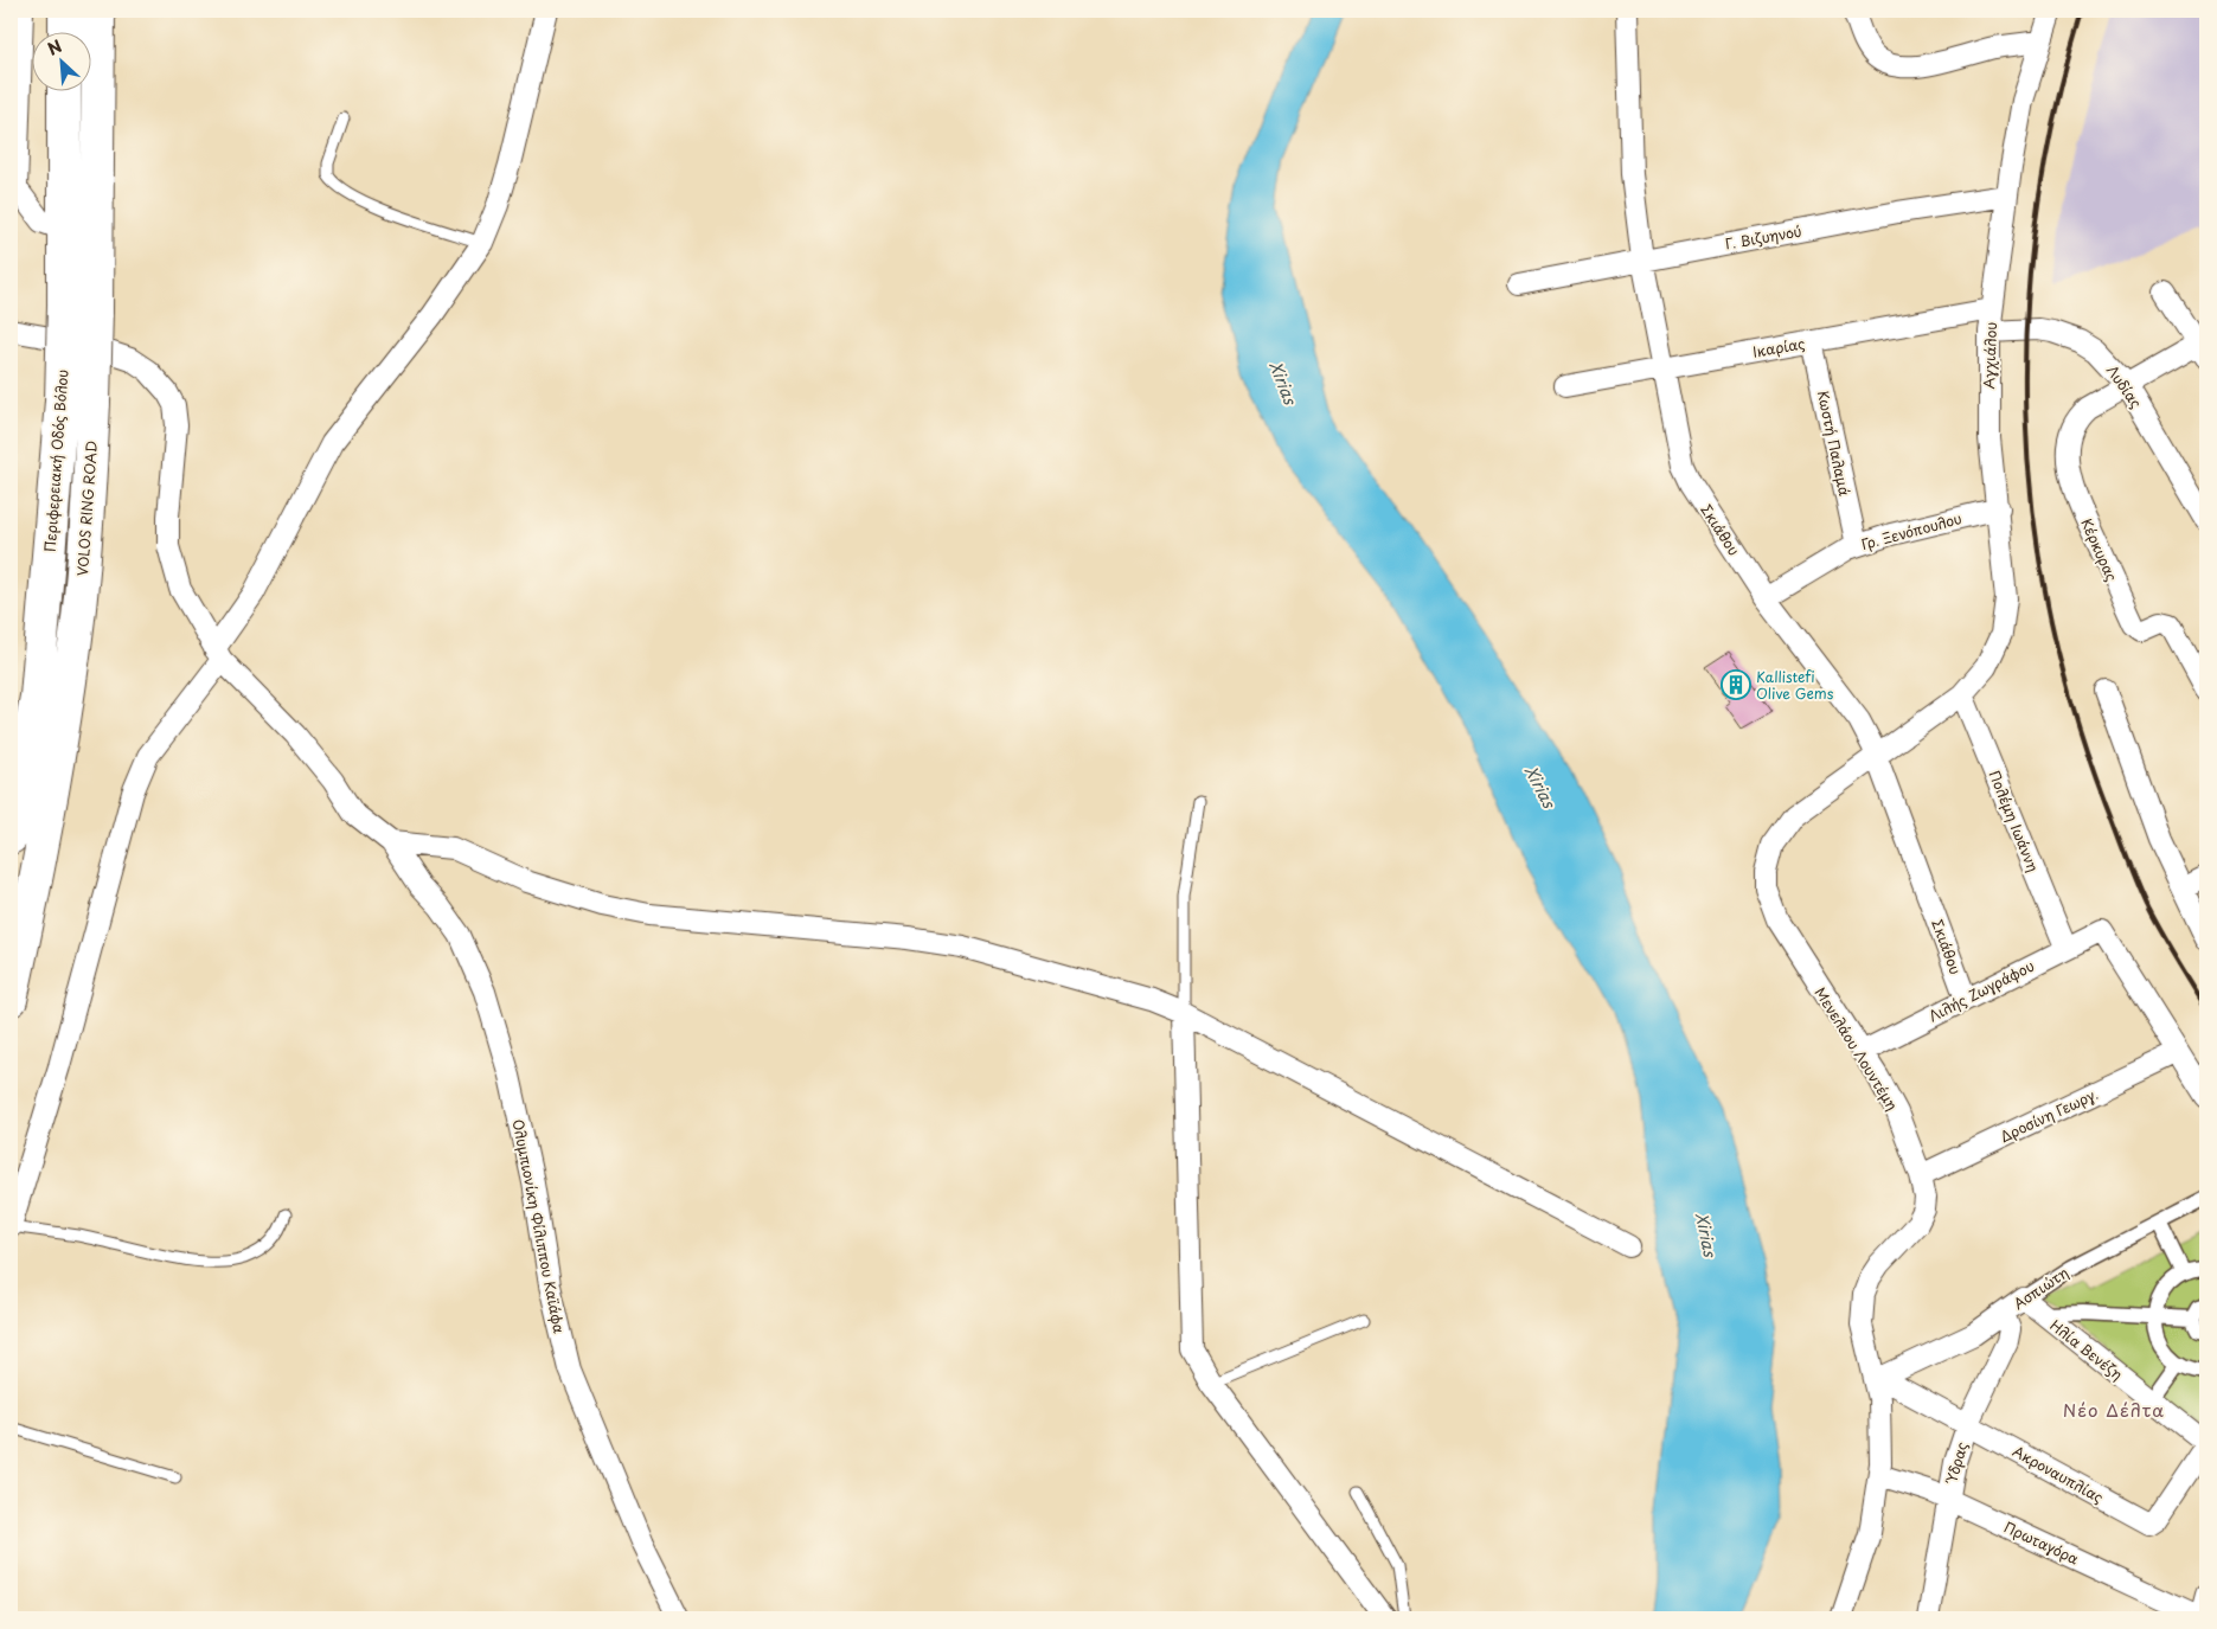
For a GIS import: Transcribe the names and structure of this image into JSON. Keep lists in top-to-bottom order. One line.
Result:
{"streets":{"main road":["Περιφερειακή Οδός Βόλου","VOLOS RING ROAD"],"street":["Γ. Βιζυηνού","Ικαρίας","Αγχιάλου","Λυδίας","Κωστή Παλαμά","Σκιάθου","Γρ. Ξενόπουλου","Κέρκυρας","Πολέμη Ιωάννη","Λιλής Ζωγράφου","Μενελάου Λουντέμη","Δροσίνη Γεωργ.","Ολυμπιονίκη Φίλιππου Καϊάφα","Ασπιώτη","Ηλία Βενέζη","Ύδρας","Ακροναυπλίας","Πρωταγόρα"]},"crossings":[["Γ. Βιζυηνού","Αγχιάλου"],["Γ. Βιζυηνού","Σκιάθου"],["Ικαρίας","Αγχιάλου"],["Ικαρίας","Κωστή Παλαμά"],["Ικαρίας","Σκιάθου"],["Αγχιάλου","Λυδίας"],["Αγχιάλου","Γρ. Ξενόπουλου"],["Αγχιάλου","Πολέμη Ιωάννη"],["Αγχιάλου","Μενελάου Λουντέμη"],["Λυδίας","Κέρκυρας"],["Κωστή Παλαμά","Γρ. Ξενόπουλου"],["Σκιάθου","Γρ. Ξενόπουλου"],["Σκιάθου","Λιλής Ζωγράφου"],["Σκιάθου","Μενελάου Λουντέμη"],["Πολέμη Ιωάννη","Λιλής Ζωγράφου"],["Πολέμη Ιωάννη","Μενελάου Λουντέμη"],["Λιλής Ζωγράφου","Μενελάου Λουντέμη"],["Λιλής Ζωγράφου","Δροσίνη Γεωργ."],["Μενελάου Λουντέμη","Δροσίνη Γεωργ."],["Μενελάου Λουντέμη","Ασπιώτη"],["Μενελάου Λουντέμη","Ακροναυπλίας"],["Μενελάου Λουντέμη","Πρωταγόρα"],["Ασπιώτη","Ηλία Βενέζη"],["Ασπιώτη","Ύδρας"],["Ασπιώτη","Ακροναυπλίας"],["Ηλία Βενέζη","Ακροναυπλίας"],["Ύδρας","Ακροναυπλίας"],["Ύδρας","Πρωταγόρα"]],"districts":["Νέο Δέλτα"],"water":["Xirias"],"places":{"building":["Kallistefi Olive Gems"]},"north":"top left"}
